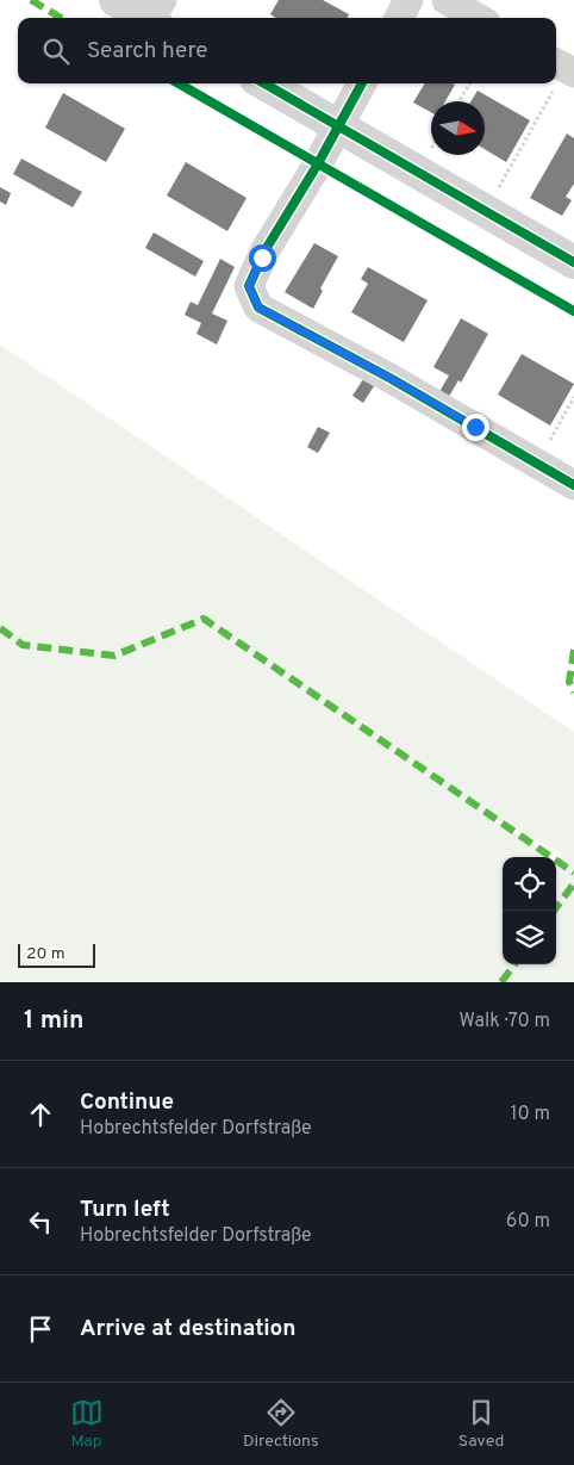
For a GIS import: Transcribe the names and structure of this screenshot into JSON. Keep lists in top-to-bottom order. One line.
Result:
{"scale_bar":"20 m","north":"right","page":{"search":"Search here","scale":"20 m","heading":["1 min","Walk · 70 m"],"list":[["Continue","Hobrechtsfelder Dorfstraße","10 m"],["Turn left","Hobrechtsfelder Dorfstraße","60 m"],"Arrive at destination"],"nav":["Map","Directions","Saved"]}}
